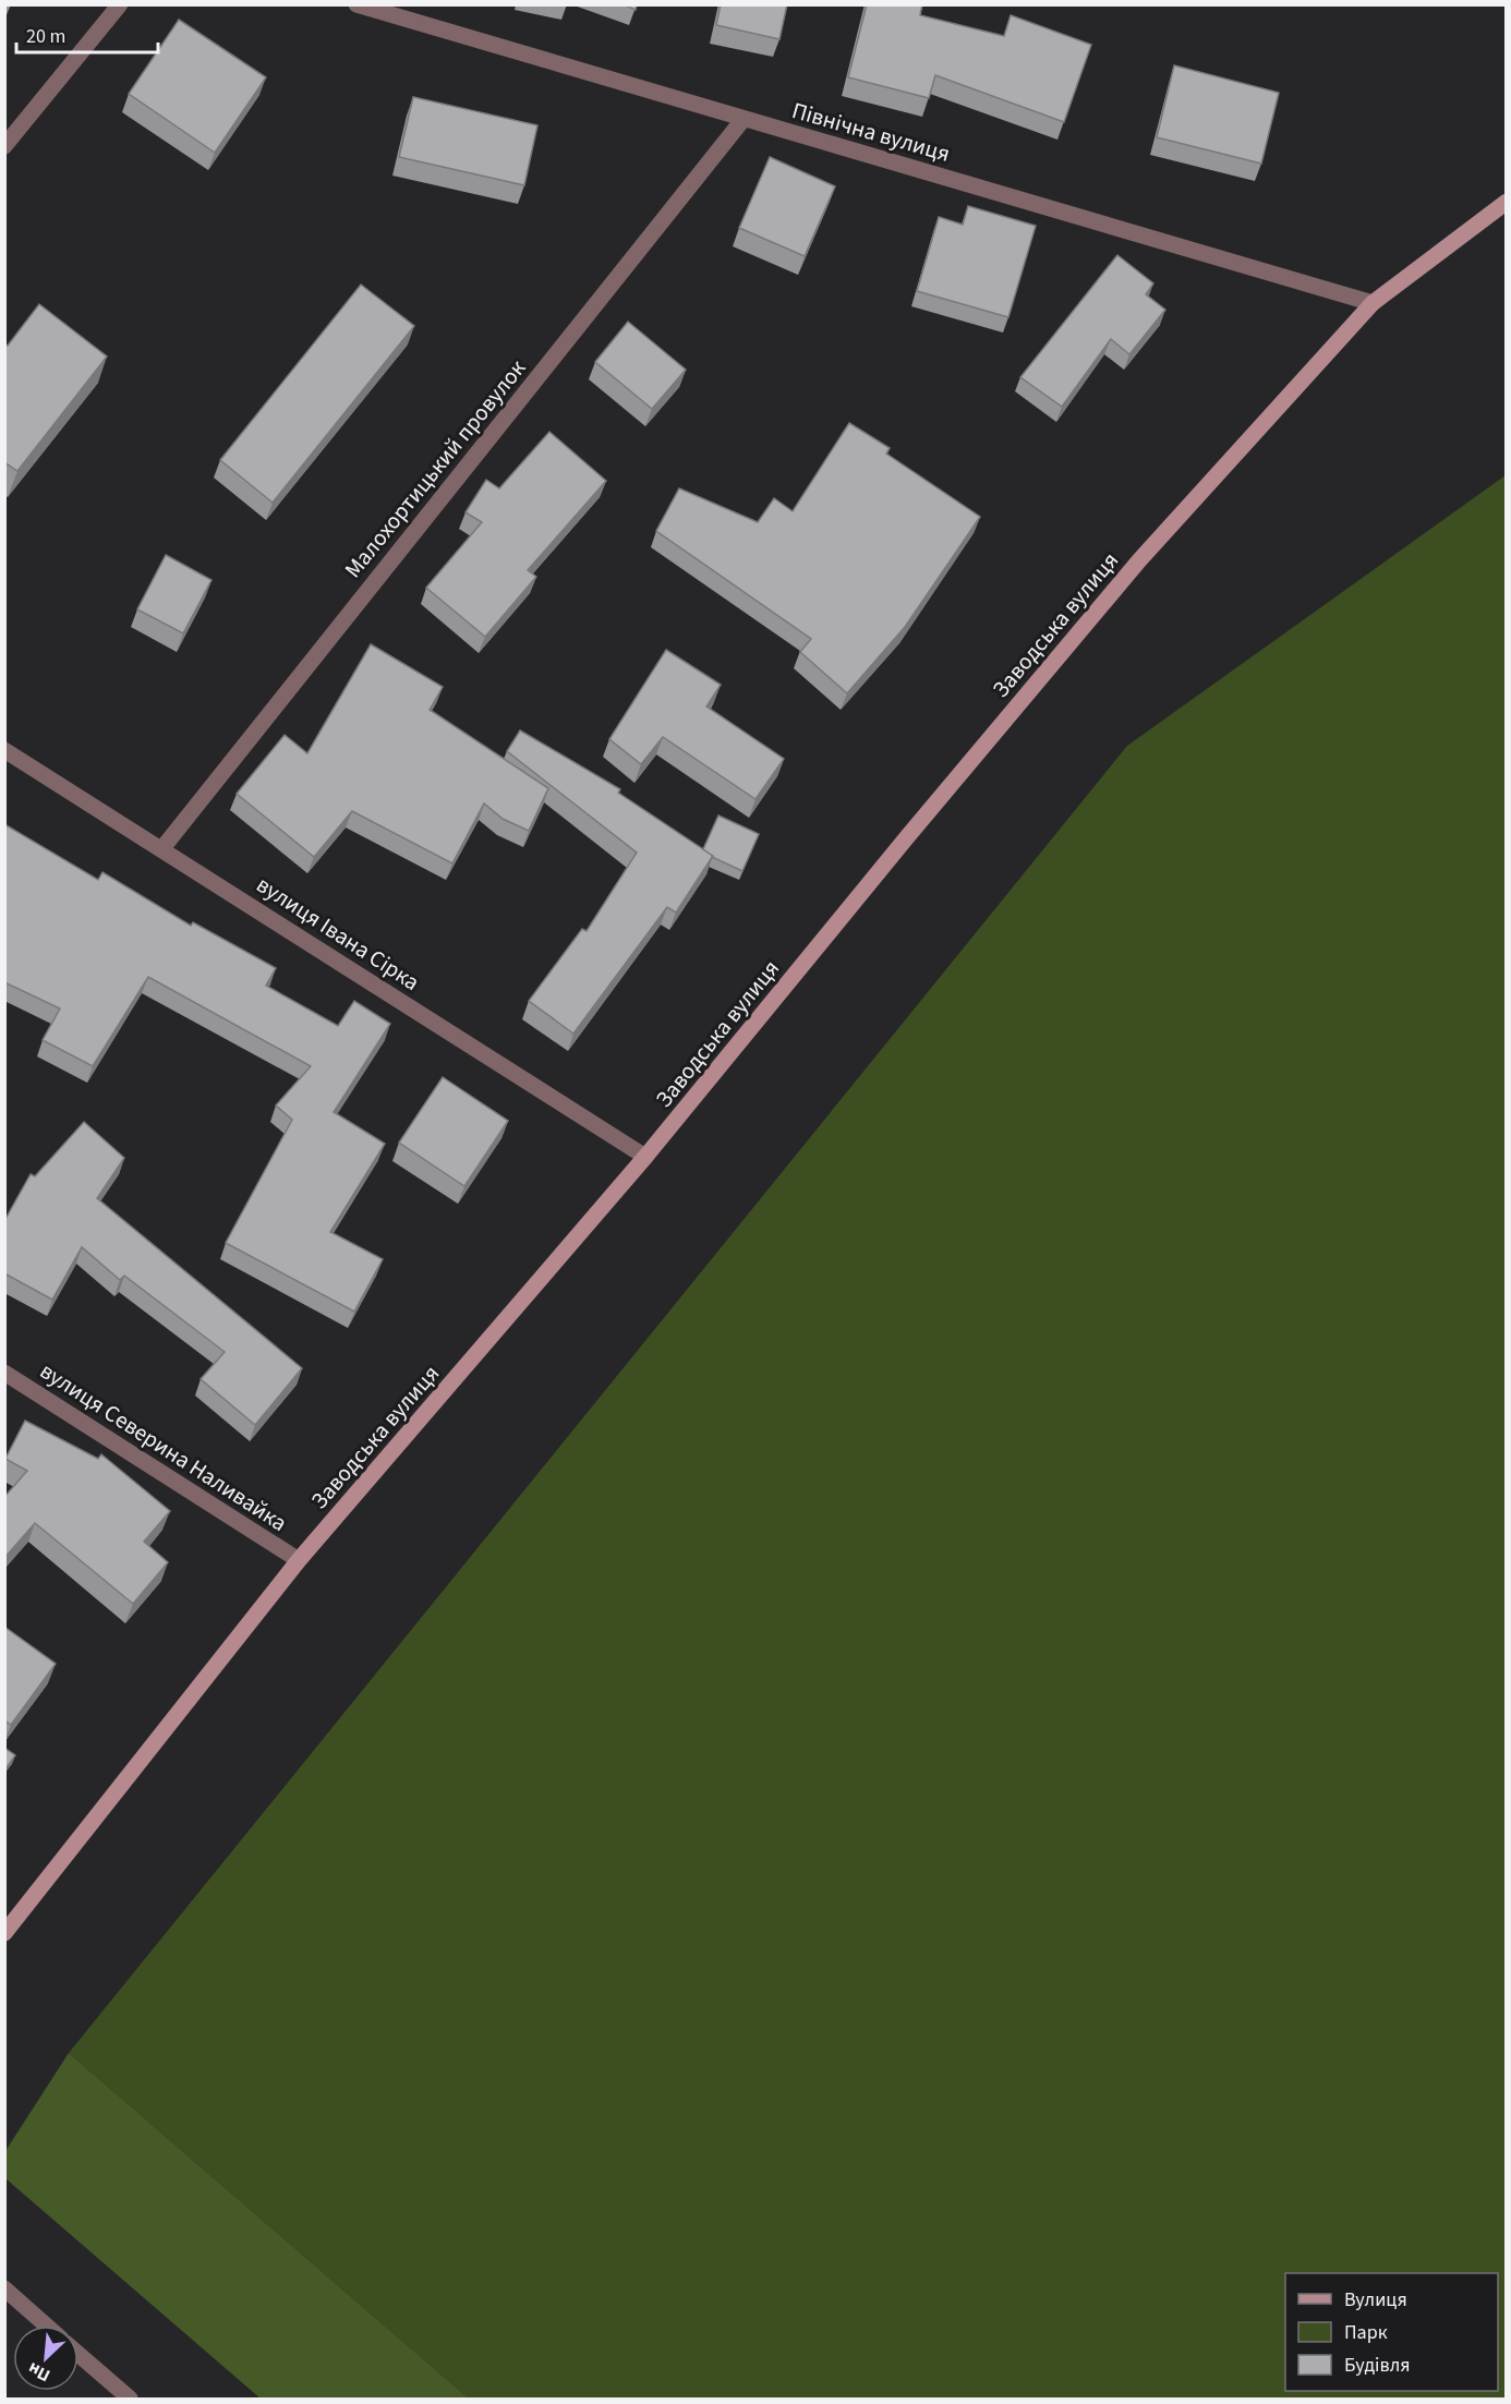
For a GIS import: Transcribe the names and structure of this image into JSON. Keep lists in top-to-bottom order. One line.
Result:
{"streets":{"main road":["Заводська вулиця"],"street":["Північна вулиця","Малохортицький провулок","вулиця Івана Сірка","вулиця Северина Наливайка"]},"crossings":[["Північна вулиця","Малохортицький провулок"],["Північна вулиця","Заводська вулиця"],["Малохортицький провулок","вулиця Івана Сірка"],["Заводська вулиця","вулиця Івана Сірка"],["Заводська вулиця","вулиця Северина Наливайка"]],"legend":["Вулиця","Парк","Будівля"],"scale_bar":"20 m","north":"bottom left"}
